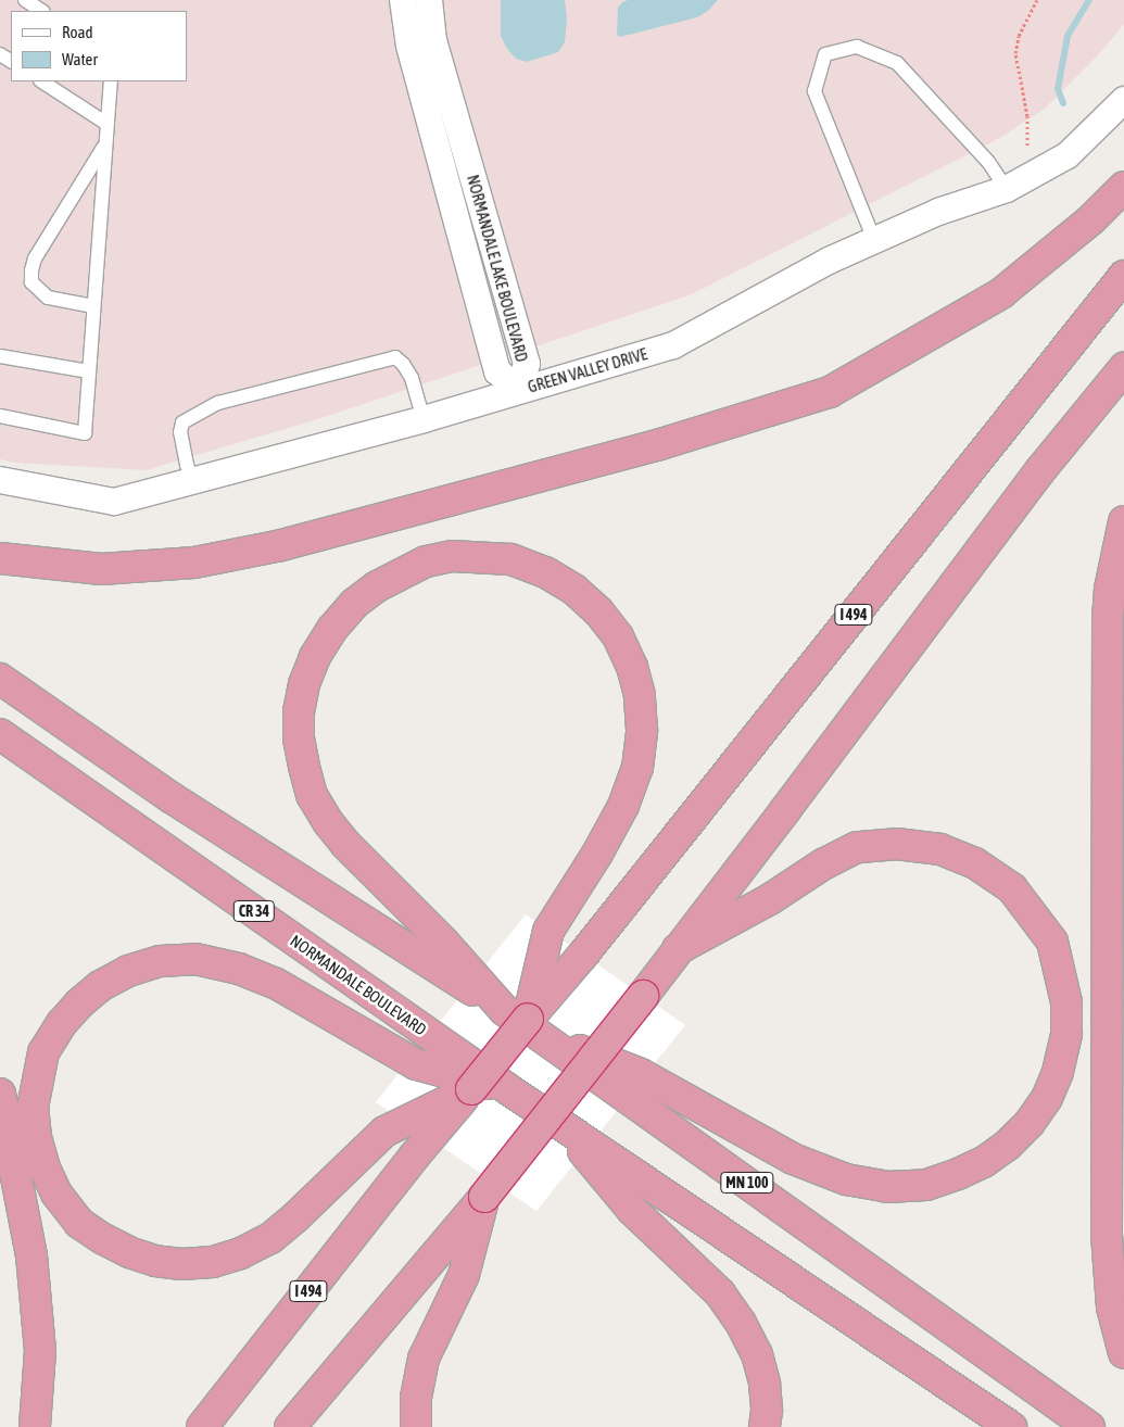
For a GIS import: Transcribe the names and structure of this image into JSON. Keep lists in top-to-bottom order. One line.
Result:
{"streets":{"highway":["I 494","CR 34","NORMANDALE BOULEVARD","MN 100"],"street":["NORMANDALE LAKE BOULEVARD","GREEN VALLEY DRIVE"]},"crossings":[["NORMANDALE LAKE BOULEVARD","GREEN VALLEY DRIVE"],["I 494","MN 100"]],"legend":["Road","Water"]}
